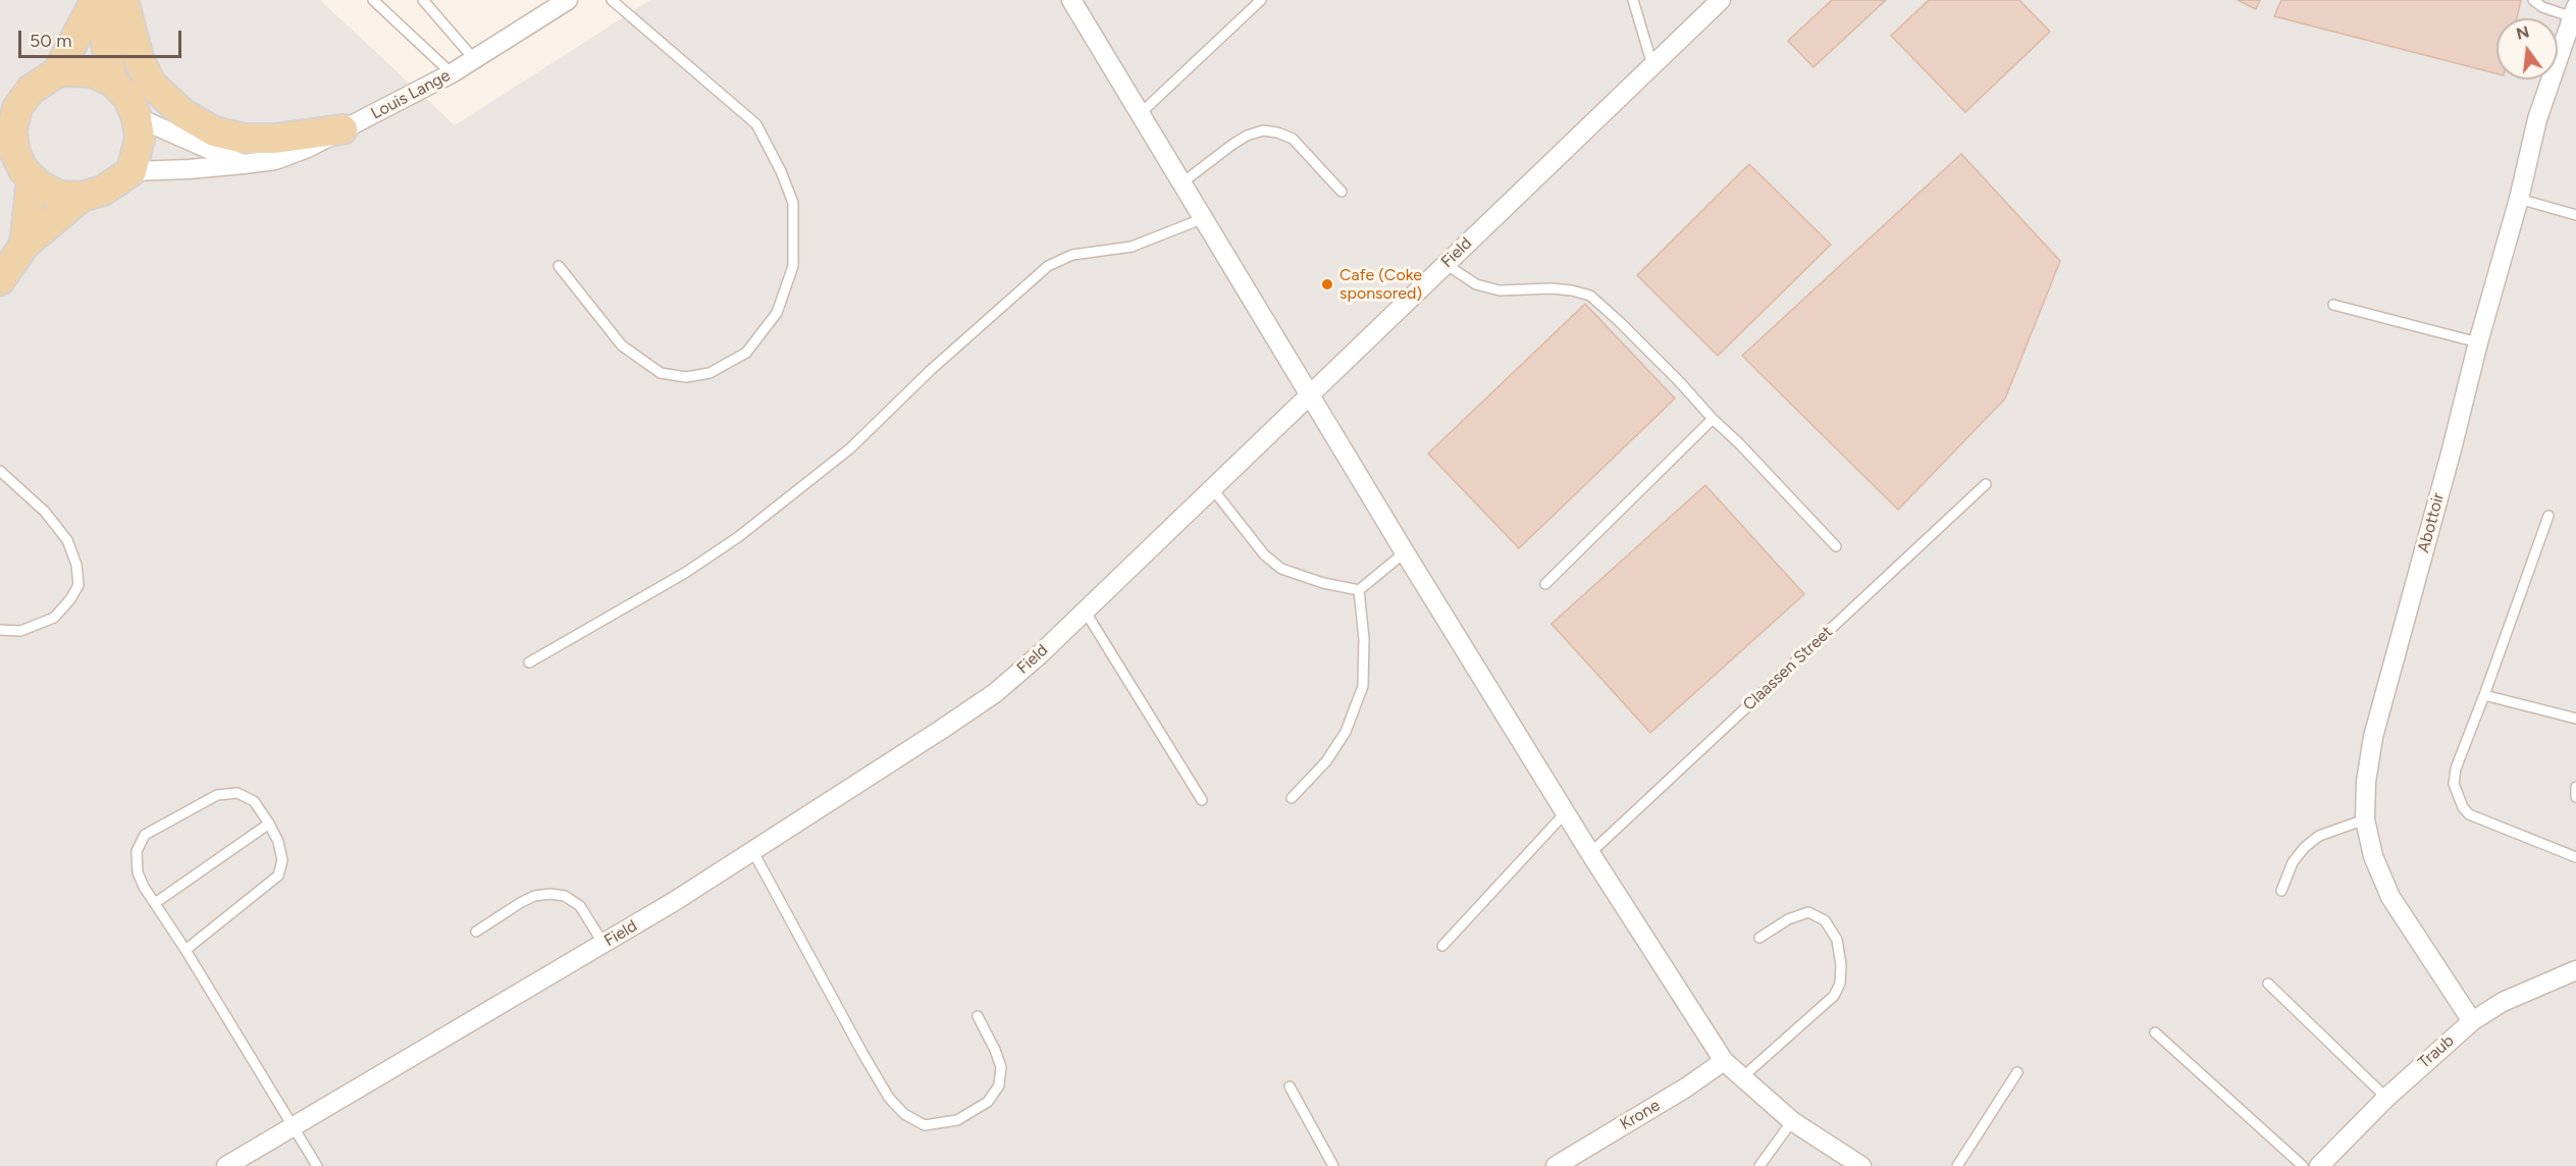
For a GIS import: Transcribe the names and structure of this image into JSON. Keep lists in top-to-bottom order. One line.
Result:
{"streets":{"street":["Louis Lange","Field","Abottoir","Traub","Krone"],"lane":["Claassen Street"]},"crossings":[["Abottoir","Traub"]],"places":["Cafe (Coke sponsored)"],"scale_bar":"50 m","north":"top"}
